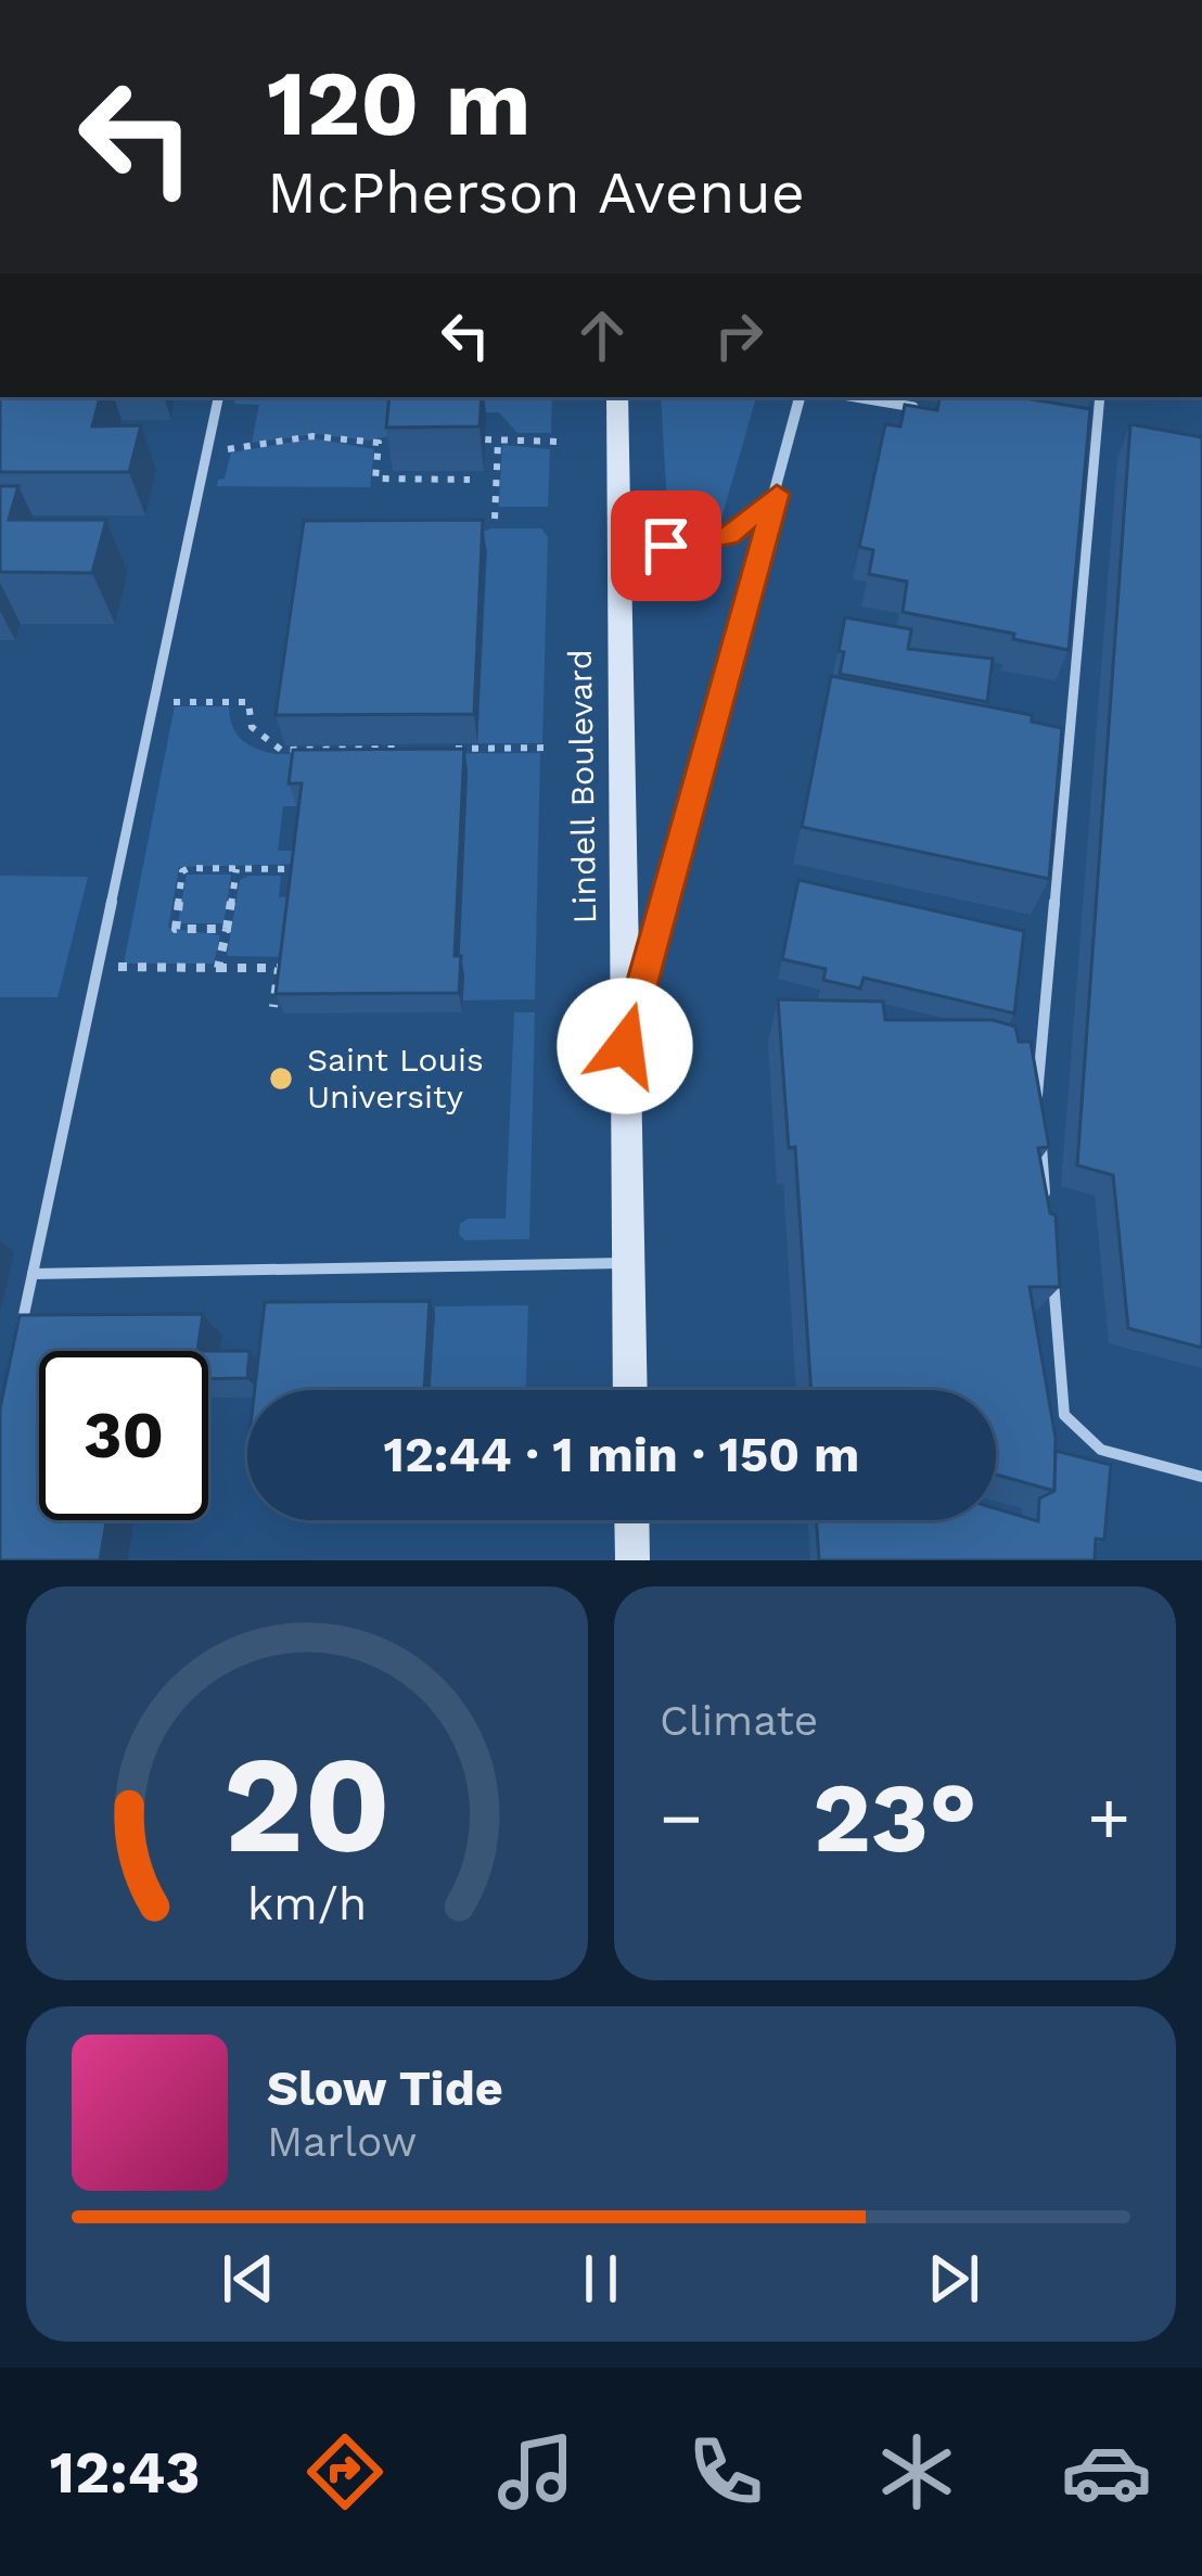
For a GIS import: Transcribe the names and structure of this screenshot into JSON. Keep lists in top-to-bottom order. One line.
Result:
{"streets":{"main road":["Lindell Boulevard"]},"places":["Saint Louis University"],"page":{"turn":["120 m","McPherson Avenue"],"limit":"30","trip":"12:44 · 1 min · 150 m","tile":"Climate","heat":["−","23°","+"],"song":["Slow Tide","Marlow"],"tabs":"12:43","gauge":["20","km/h"]}}
